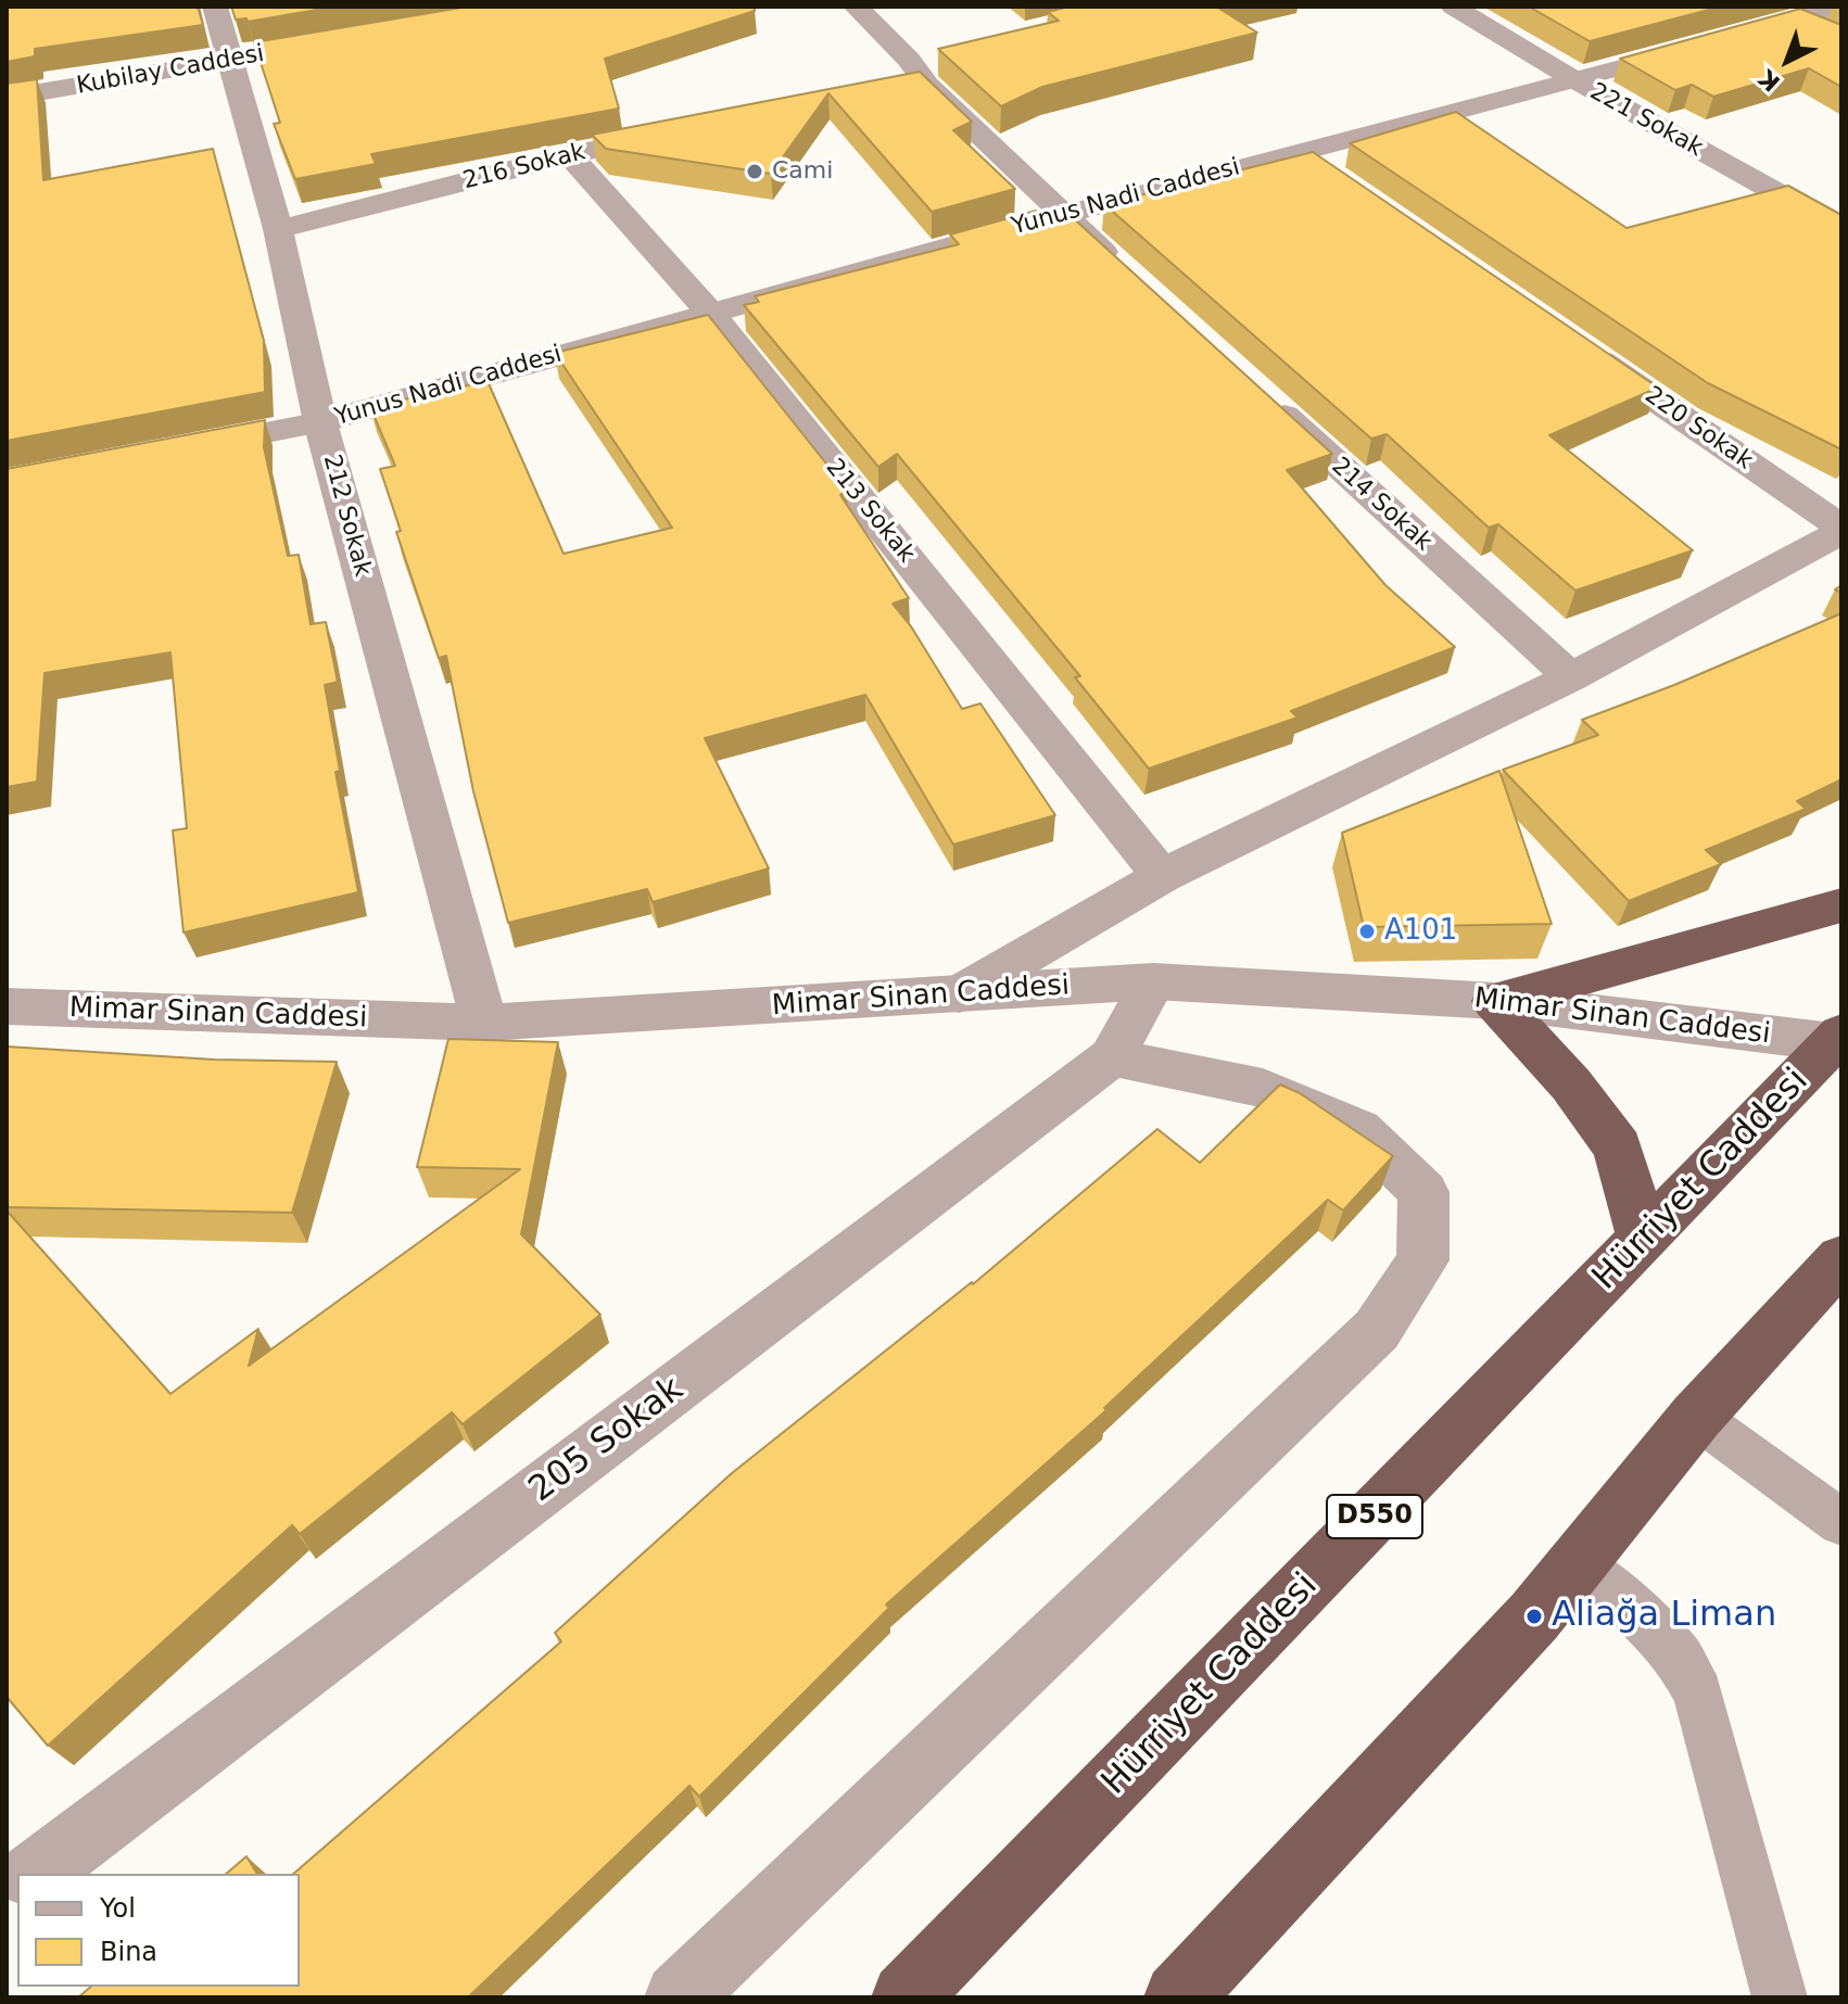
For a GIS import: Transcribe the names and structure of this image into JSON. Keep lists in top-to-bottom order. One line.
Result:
{"streets":{"highway":["Hürriyet Caddesi","D550"],"street":["Kubilay Caddesi","221 Sokak","216 Sokak","Yunus Nadi Caddesi","220 Sokak","214 Sokak","213 Sokak","212 Sokak","Mimar Sinan Caddesi","205 Sokak"]},"crossings":[["Kubilay Caddesi","212 Sokak"],["221 Sokak","Yunus Nadi Caddesi"],["216 Sokak","213 Sokak"],["216 Sokak","212 Sokak"],["Yunus Nadi Caddesi","213 Sokak"],["Yunus Nadi Caddesi","212 Sokak"],["212 Sokak","Mimar Sinan Caddesi"],["Mimar Sinan Caddesi","Hürriyet Caddesi"],["Mimar Sinan Caddesi","205 Sokak"]],"places":["Cami","A101","Aliağa Liman"],"legend":["Yol","Bina"],"north":"bottom left"}
